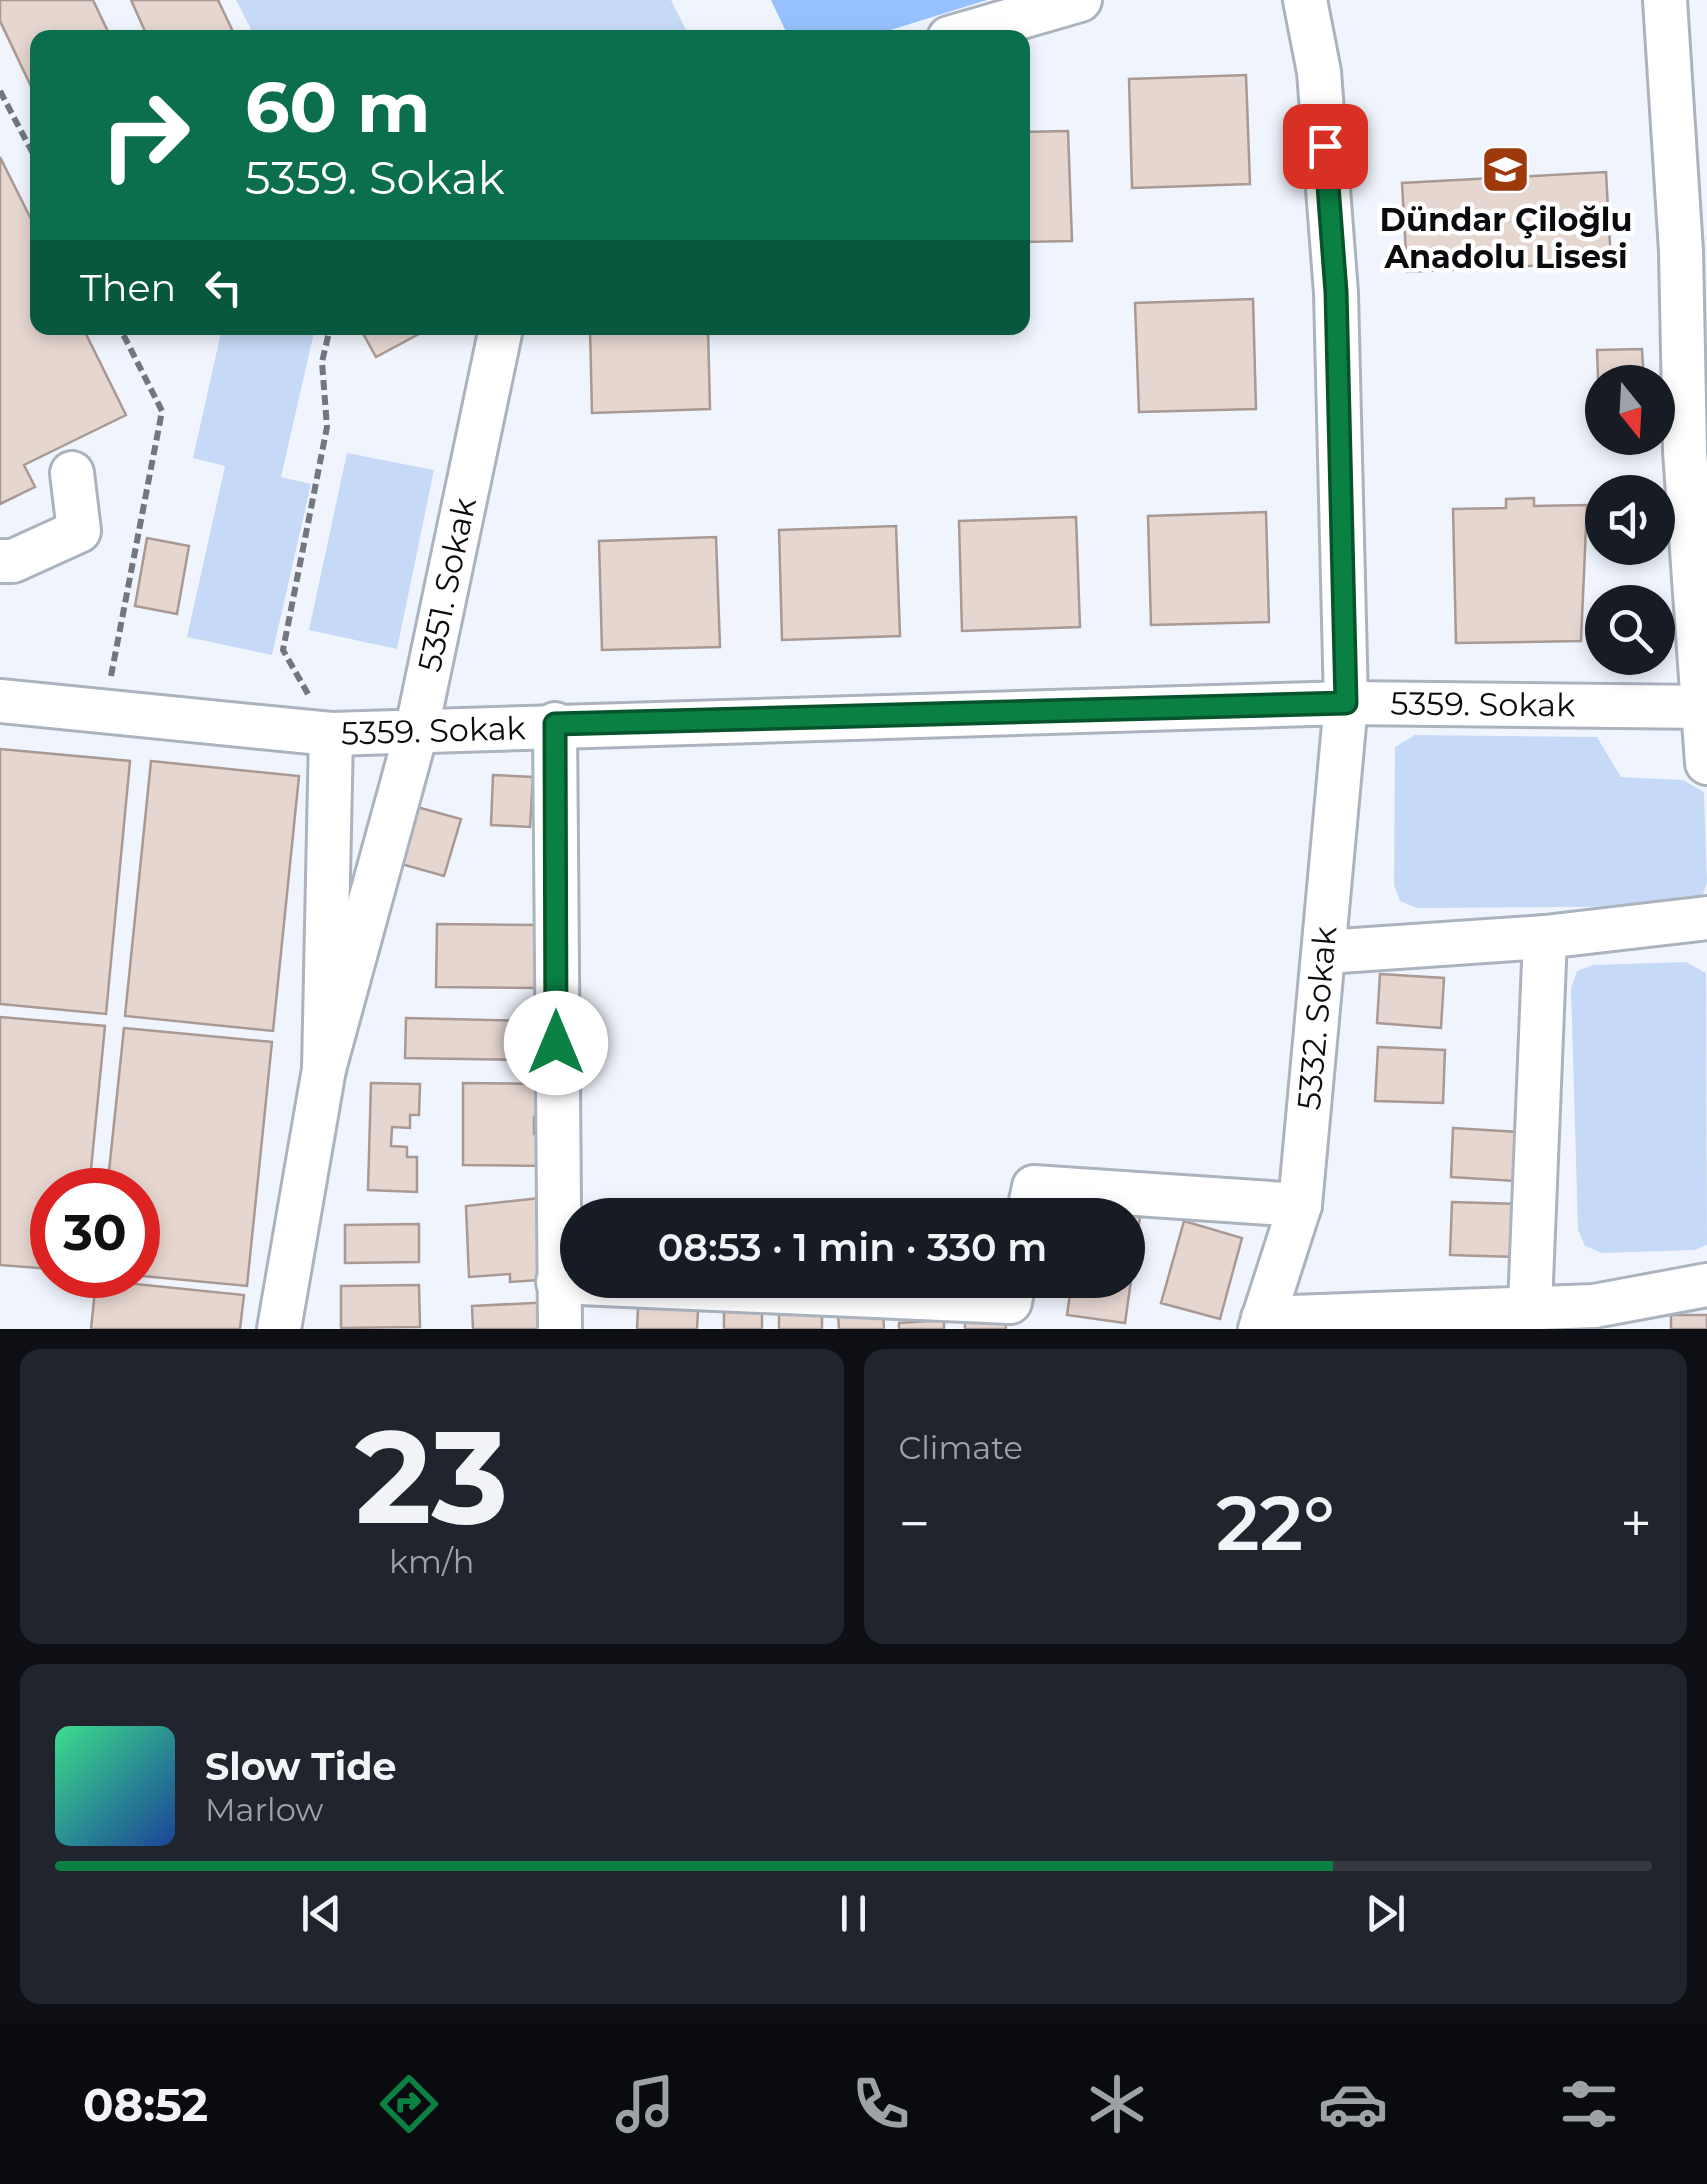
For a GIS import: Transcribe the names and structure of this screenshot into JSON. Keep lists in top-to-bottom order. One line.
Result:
{"streets":{"street":["5351. Sokak","5359. Sokak","5332. Sokak"]},"crossings":[["5351. Sokak","5359. Sokak"],["5359. Sokak","5332. Sokak"]],"places":{"school or university":["Dündar Çiloğlu Anadolu Lisesi"]},"north":"bottom","page":{"turn":["60 m","5359. Sokak"],"then":"Then","limit":"30","trip":"08:53 · 1 min · 330 m","tile":[["23","km/h"],"Climate"],"heat":["−","22°","+"],"song":["Slow Tide","Marlow"],"tabs":"08:52"}}
